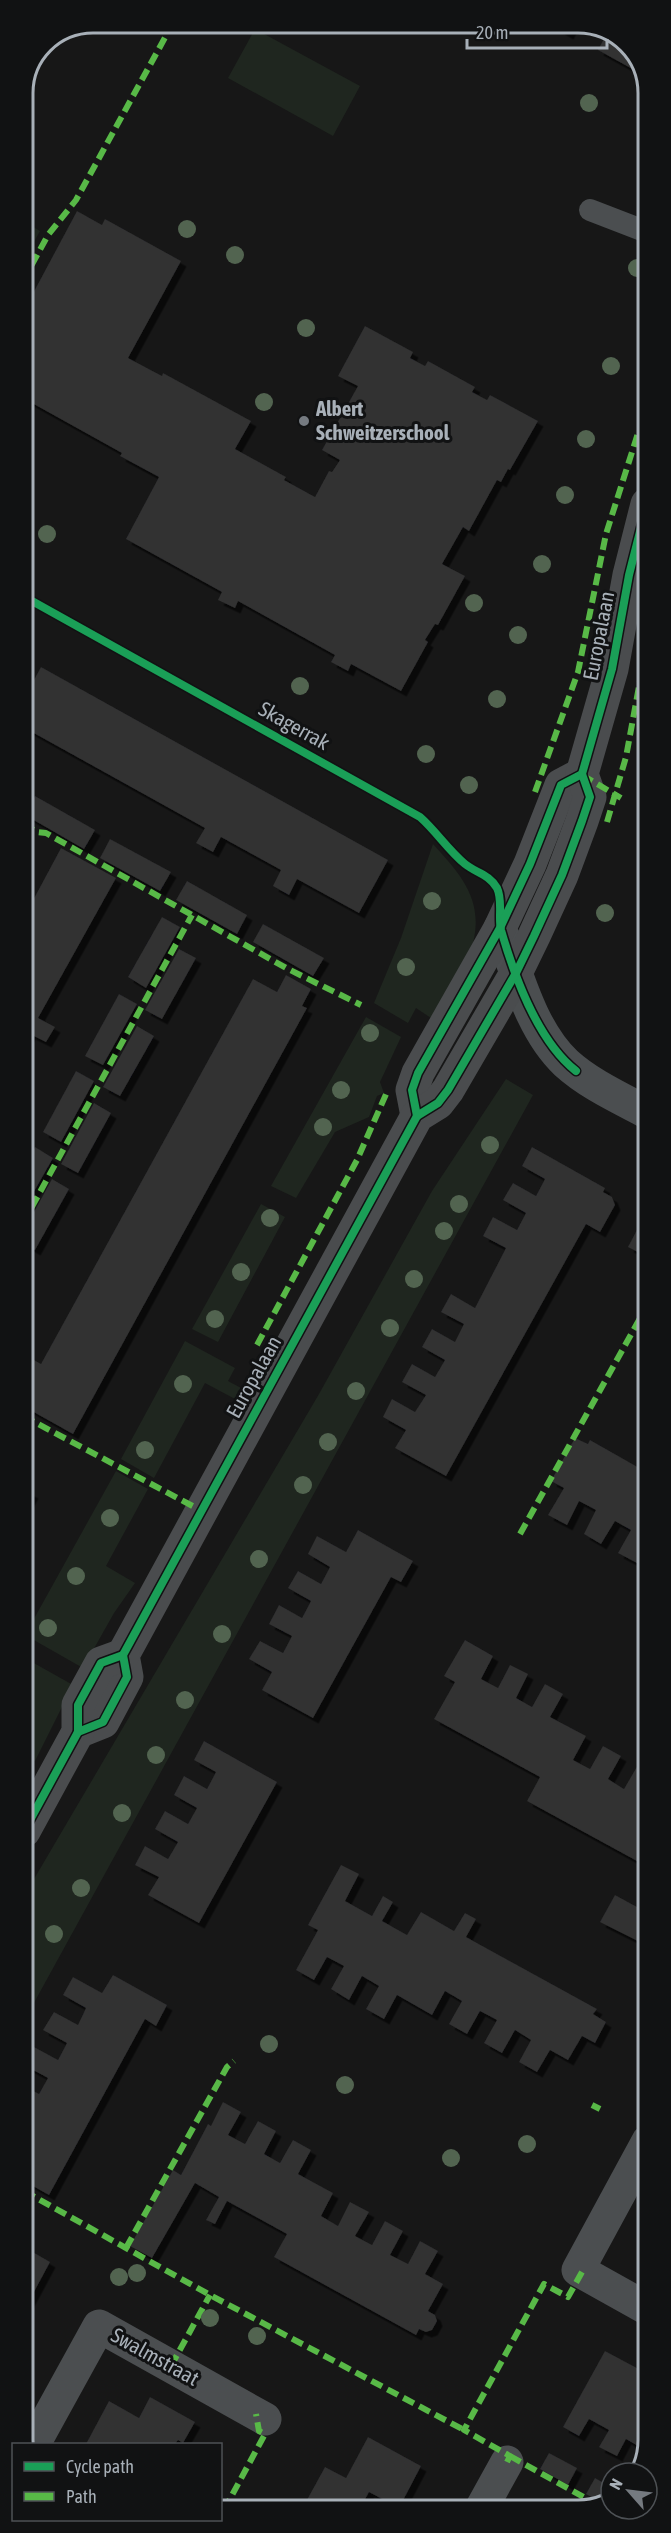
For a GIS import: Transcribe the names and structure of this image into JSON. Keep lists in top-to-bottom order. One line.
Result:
{"streets":{"street":["Europalaan","Swalmstraat"],"cycle path":["Skagerrak"]},"places":["Albert Schweitzerschool"],"legend":["Cycle path","Path"],"scale_bar":"20 m","north":"top left"}
